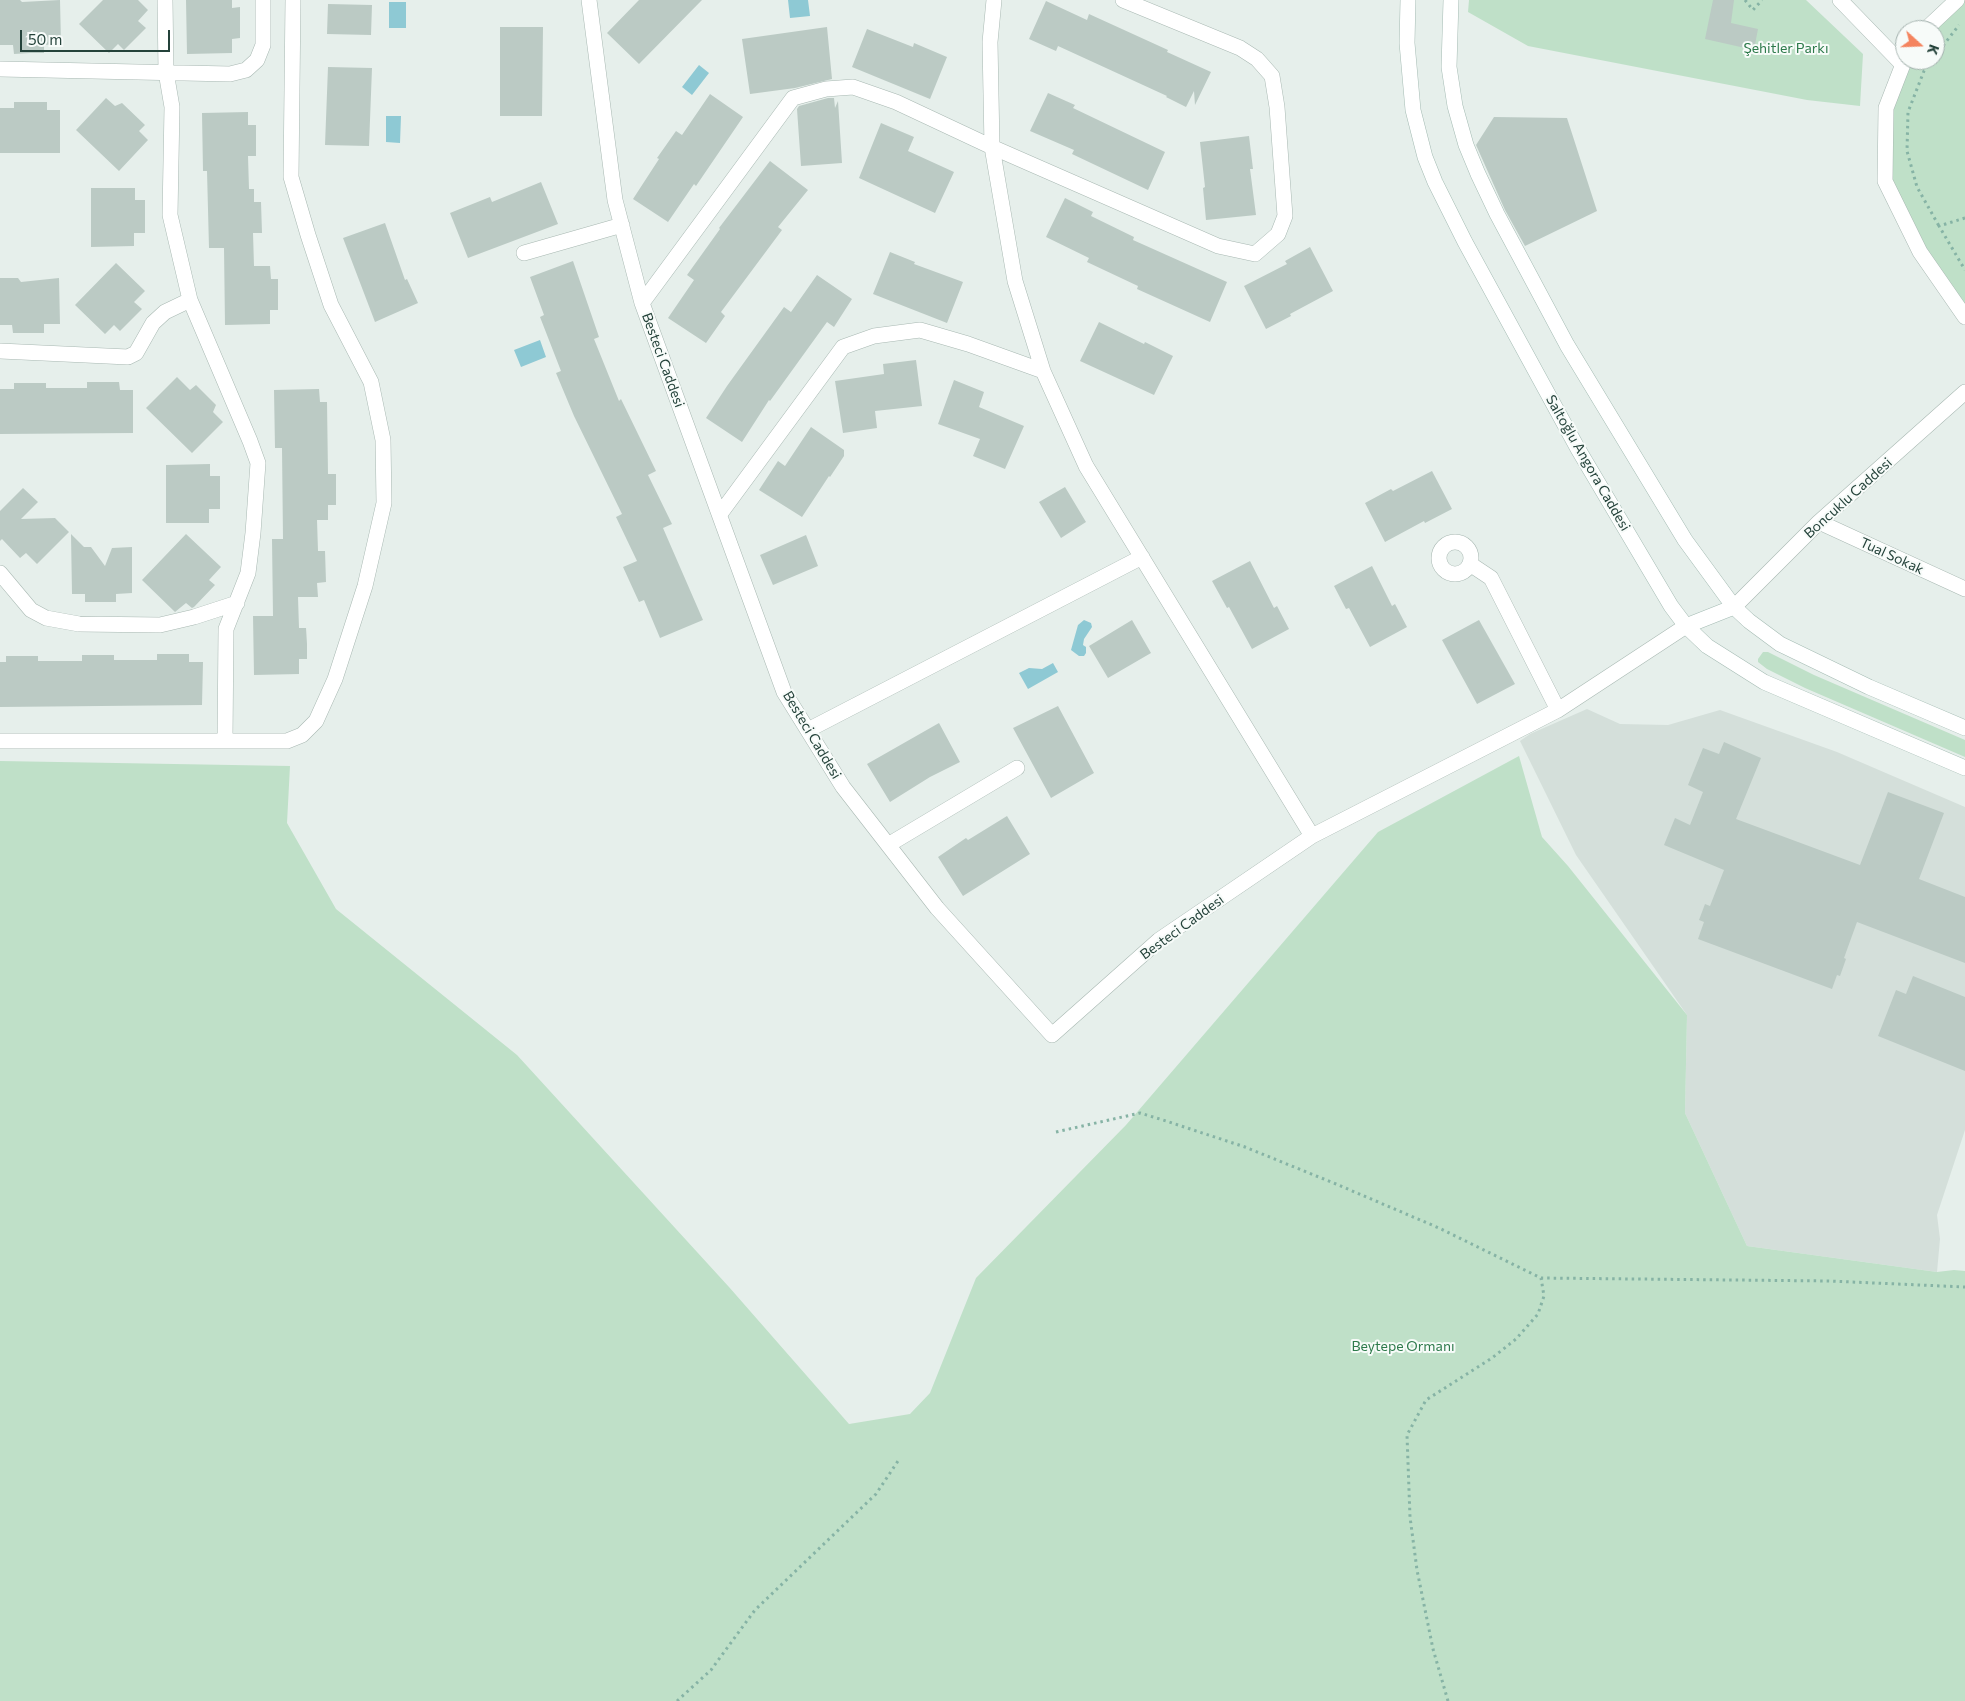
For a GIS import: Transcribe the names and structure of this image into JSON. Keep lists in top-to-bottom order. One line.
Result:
{"streets":{"street":["Besteci Caddesi","Saltoğlu Angora Caddesi","Boncuklu Caddesi","Tual Sokak"]},"crossings":[["Boncuklu Caddesi","Tual Sokak"]],"parks":["Şehitler Parkı","Beytepe Ormanı"],"scale_bar":"50 m","north":"right"}
